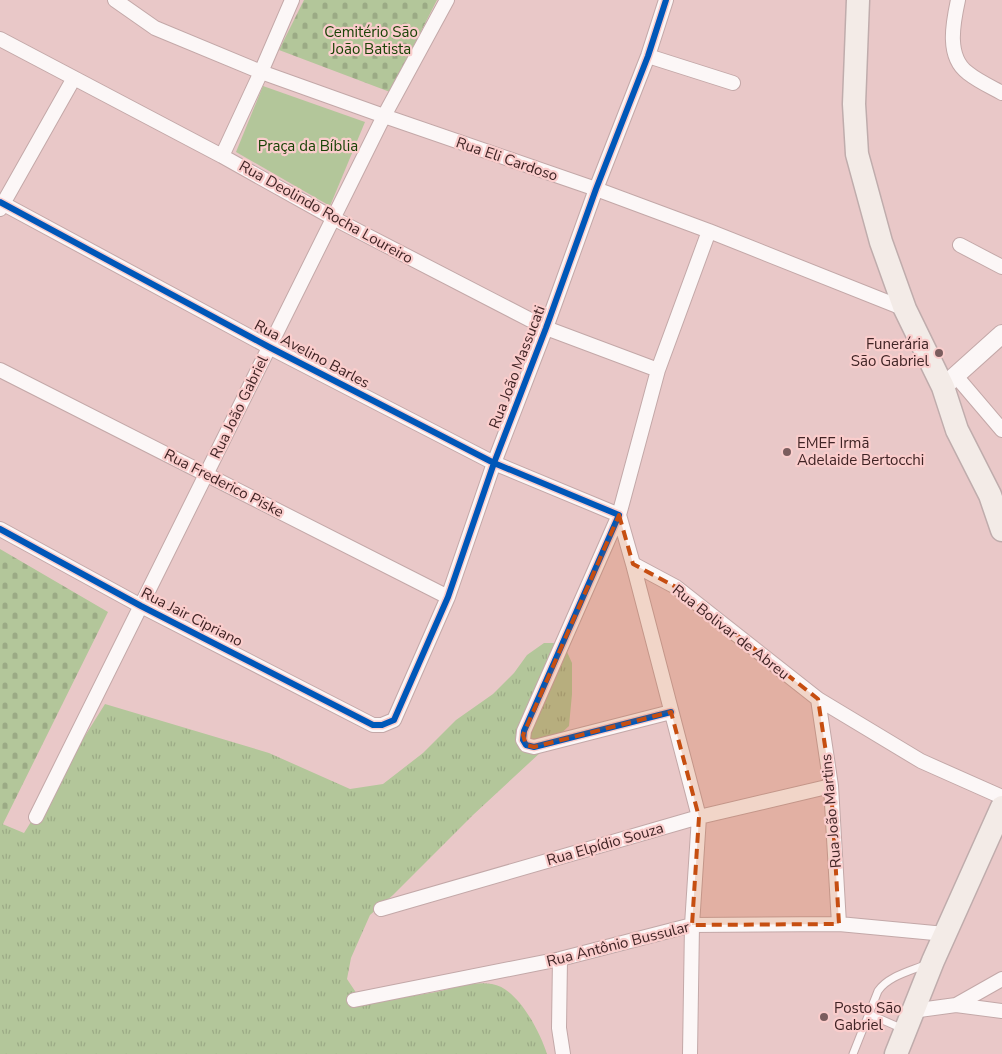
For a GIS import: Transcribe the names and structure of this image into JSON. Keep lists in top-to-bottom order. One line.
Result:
{"streets":{"street":["Rua Eli Cardoso","Rua Deolindo Rocha Loureiro","Rua Avelino Barles","Rua João Massucati","Rua João Gabriel","Rua Frederico Piske","Rua Jair Cipriano","Rua Bolivar de Abreu","Rua João Martins","Rua Elpídio Souza","Rua Antônio Bussular"]},"crossings":[["Rua Eli Cardoso","Rua João Massucati"],["Rua Eli Cardoso","Rua João Gabriel"],["Rua Deolindo Rocha Loureiro","Rua João Massucati"],["Rua Deolindo Rocha Loureiro","Rua João Gabriel"],["Rua Avelino Barles","Rua João Massucati"],["Rua Avelino Barles","Rua João Gabriel"],["Rua João Massucati","Rua Frederico Piske"],["Rua João Massucati","Rua Jair Cipriano"],["Rua João Gabriel","Rua Frederico Piske"],["Rua João Gabriel","Rua Jair Cipriano"],["Rua Bolivar de Abreu","Rua João Martins"],["Rua João Martins","Rua Elpídio Souza"],["Rua João Martins","Rua Antônio Bussular"]],"parks":["Cemitério São João Batista","Praça da Bíblia"],"places":["Funerária São Gabriel","EMEF Irmã Adelaide Bertocchi","Posto São Gabriel"]}
